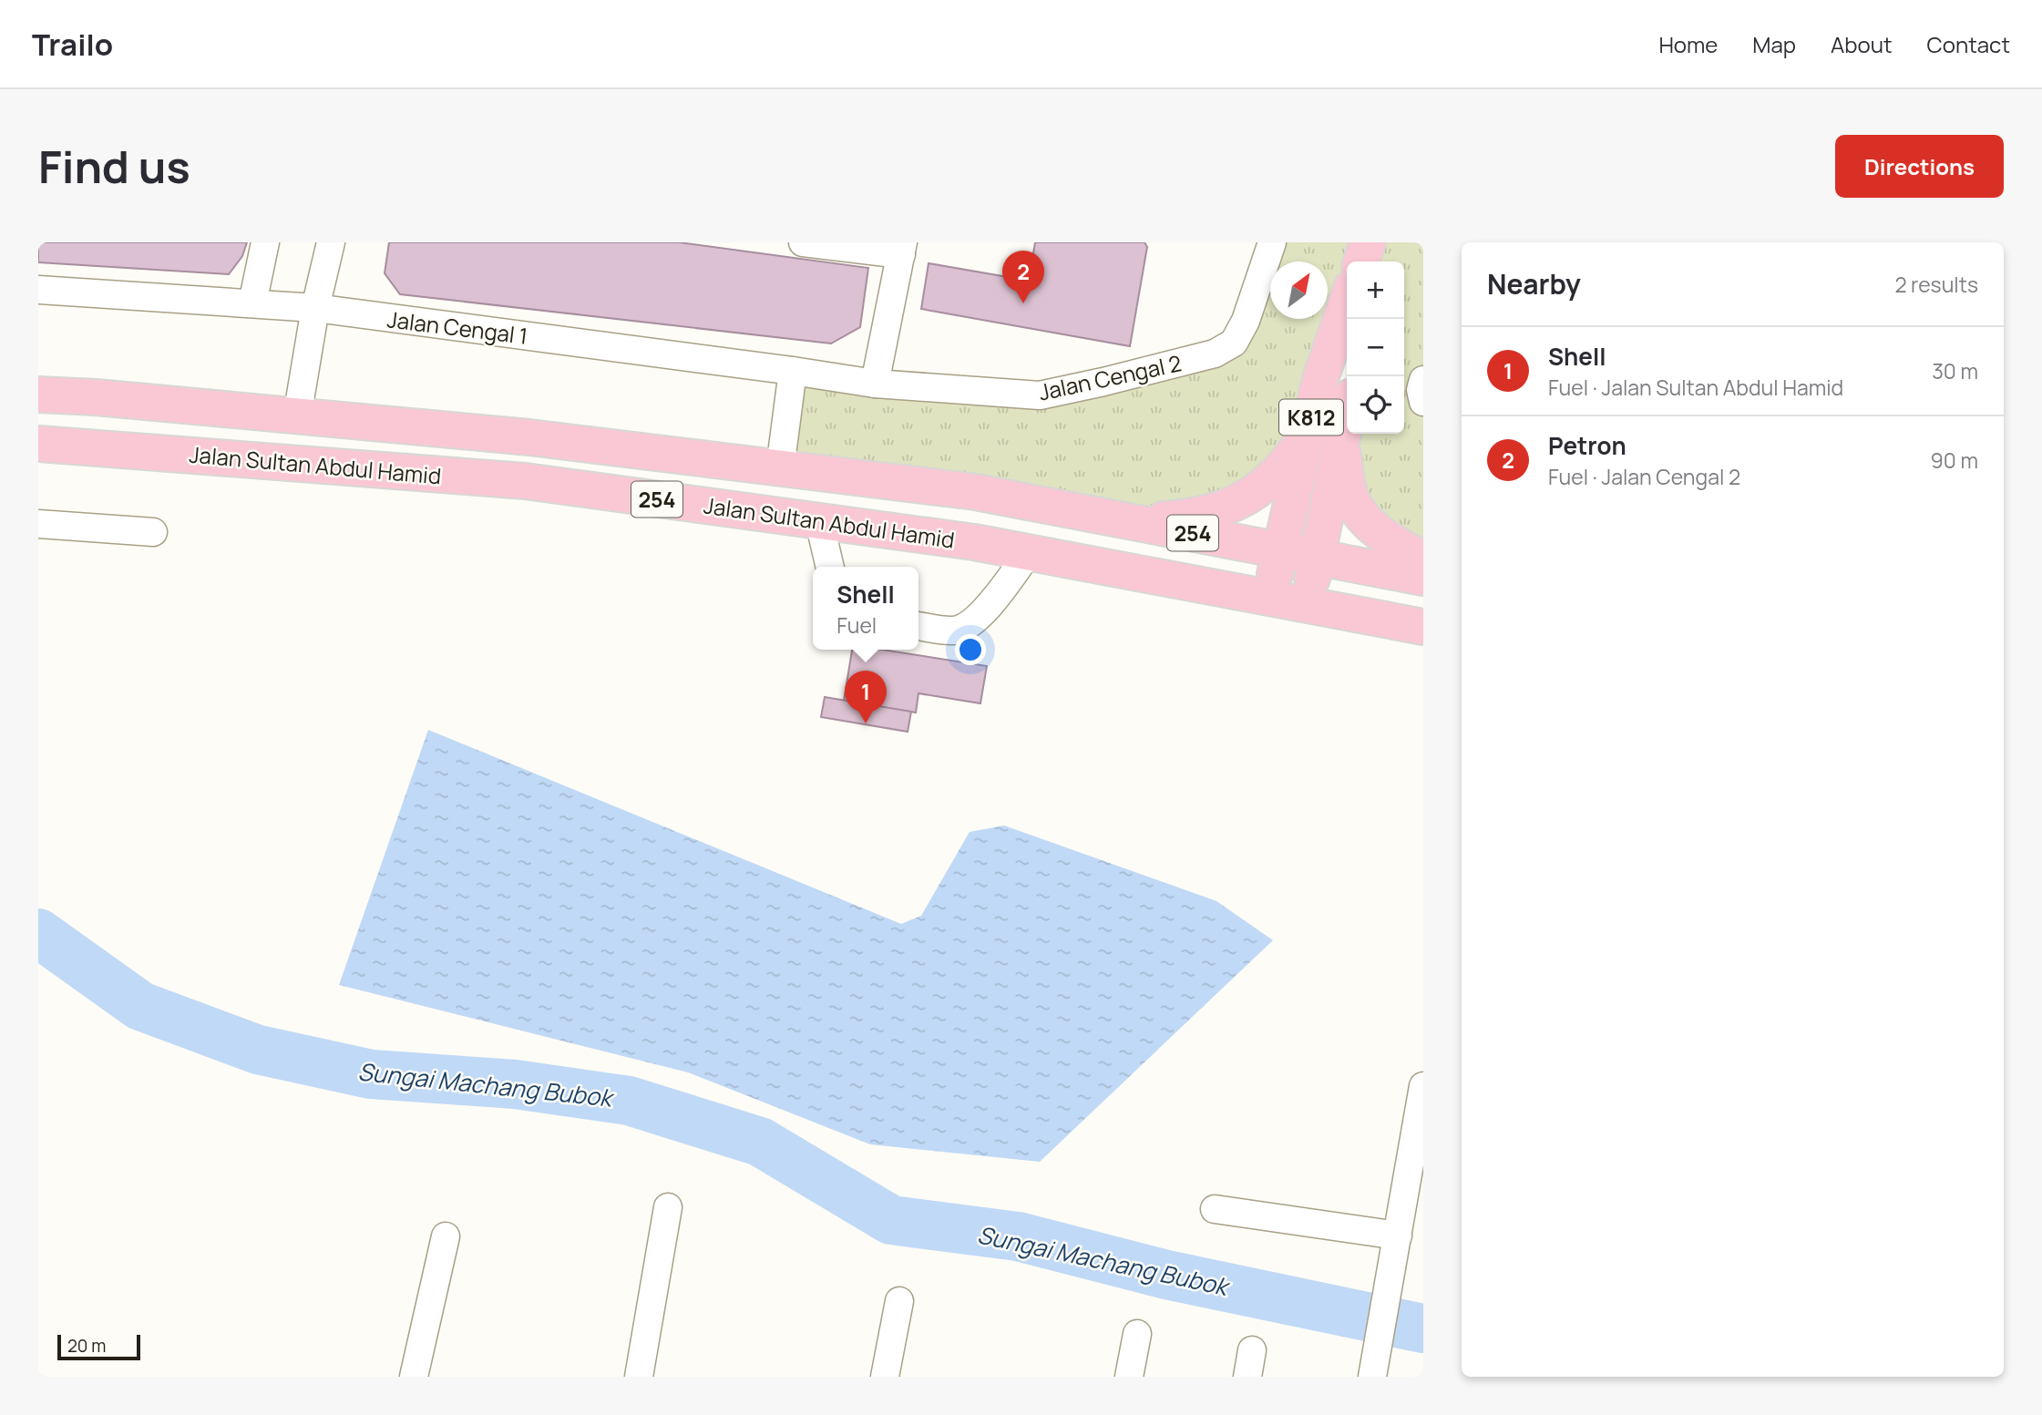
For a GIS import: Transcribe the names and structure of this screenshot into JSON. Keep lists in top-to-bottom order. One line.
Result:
{"streets":{"main road":["K812","Jalan Sultan Abdul Hamid","254"],"street":["Jalan Cengal 1","Jalan Cengal 2"]},"crossings":[["Jalan Cengal 1","Jalan Cengal 2"],["K812","Jalan Sultan Abdul Hamid"]],"water":["Sungai Machang Bubok"],"scale_bar":"20 m","north":"top right","page":{"header":"Trailo","nav":["Home","Map","About","Contact"],"buttons":"Directions","title":"Find us","heading":["Nearby","2 results"],"pins":["2","1"],"map_buttons":["+","−"],"list":[{"mark":"1","name":"Shell","note":"Fuel · Jalan Sultan Abdul Hamid","value":"30 m"},{"mark":"2","name":"Petron","note":"Fuel · Jalan Cengal 2","value":"90 m"}],"popup":["Shell","Fuel"],"scale":"20 m"}}
